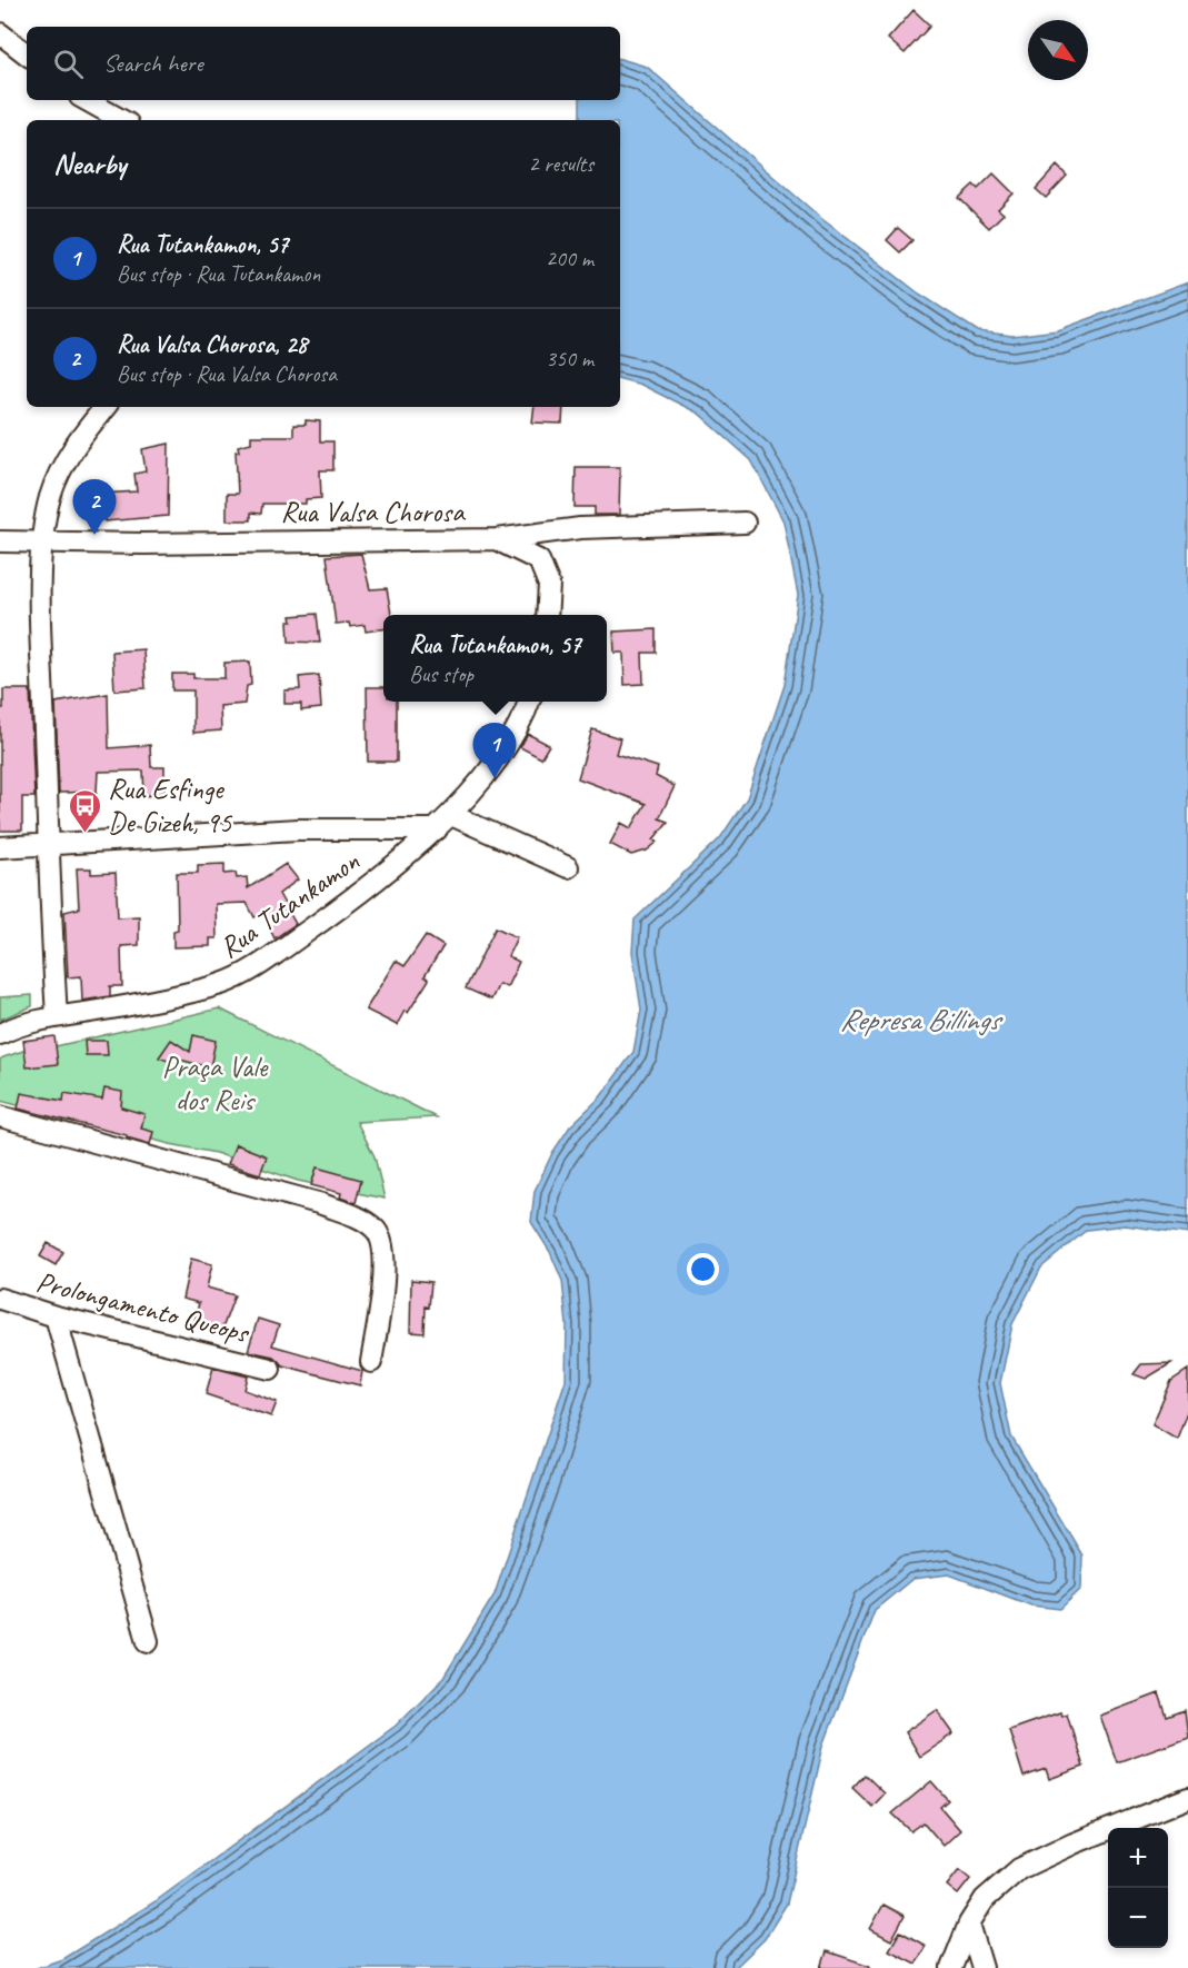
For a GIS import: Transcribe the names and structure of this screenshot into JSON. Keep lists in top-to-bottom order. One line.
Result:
{"streets":{"street":["Rua Valsa Chorosa","Rua Tutankamon","Prolongamento Queops"]},"water":["Represa Billings"],"parks":["Praça Vale dos Reis"],"places":{"bus stop":["Rua Esfinge De Gizeh, 95"]},"north":"bottom right","page":{"search":"Search here","heading":["Nearby","2 results"],"list":[{"mark":"1","name":"Rua Tutankamon, 57","note":"Bus stop · Rua Tutankamon","value":"200 m"},{"mark":"2","name":"Rua Valsa Chorosa, 28","note":"Bus stop · Rua Valsa Chorosa","value":"350 m"}],"pins":["2","1"],"popup":["Rua Tutankamon, 57","Bus stop"],"map_buttons":["+","−"]}}
